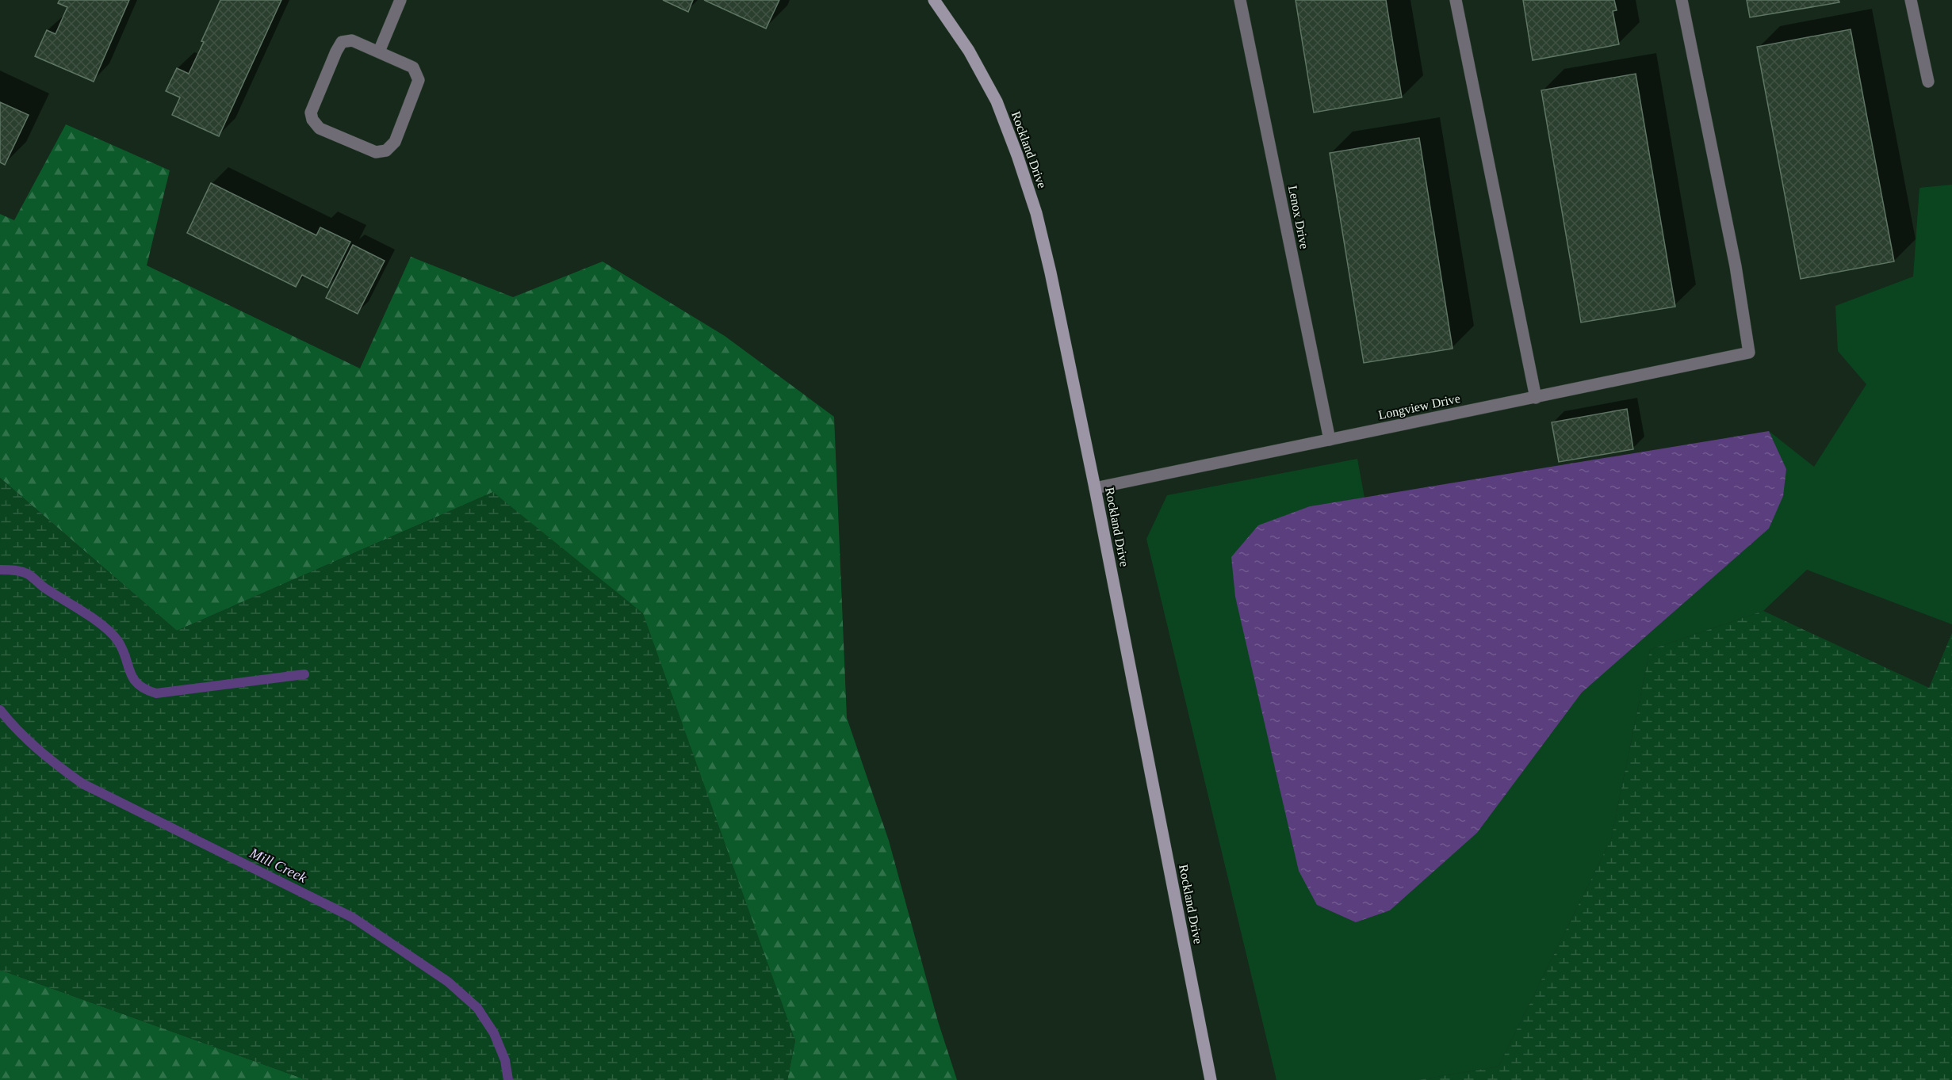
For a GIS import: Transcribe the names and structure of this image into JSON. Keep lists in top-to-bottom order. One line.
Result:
{"streets":{"street":["Rockland Drive"],"lane":["Lenox Drive","Longview Drive"]},"crossings":[["Rockland Drive","Longview Drive"],["Lenox Drive","Longview Drive"]],"water":["Mill Creek"]}
